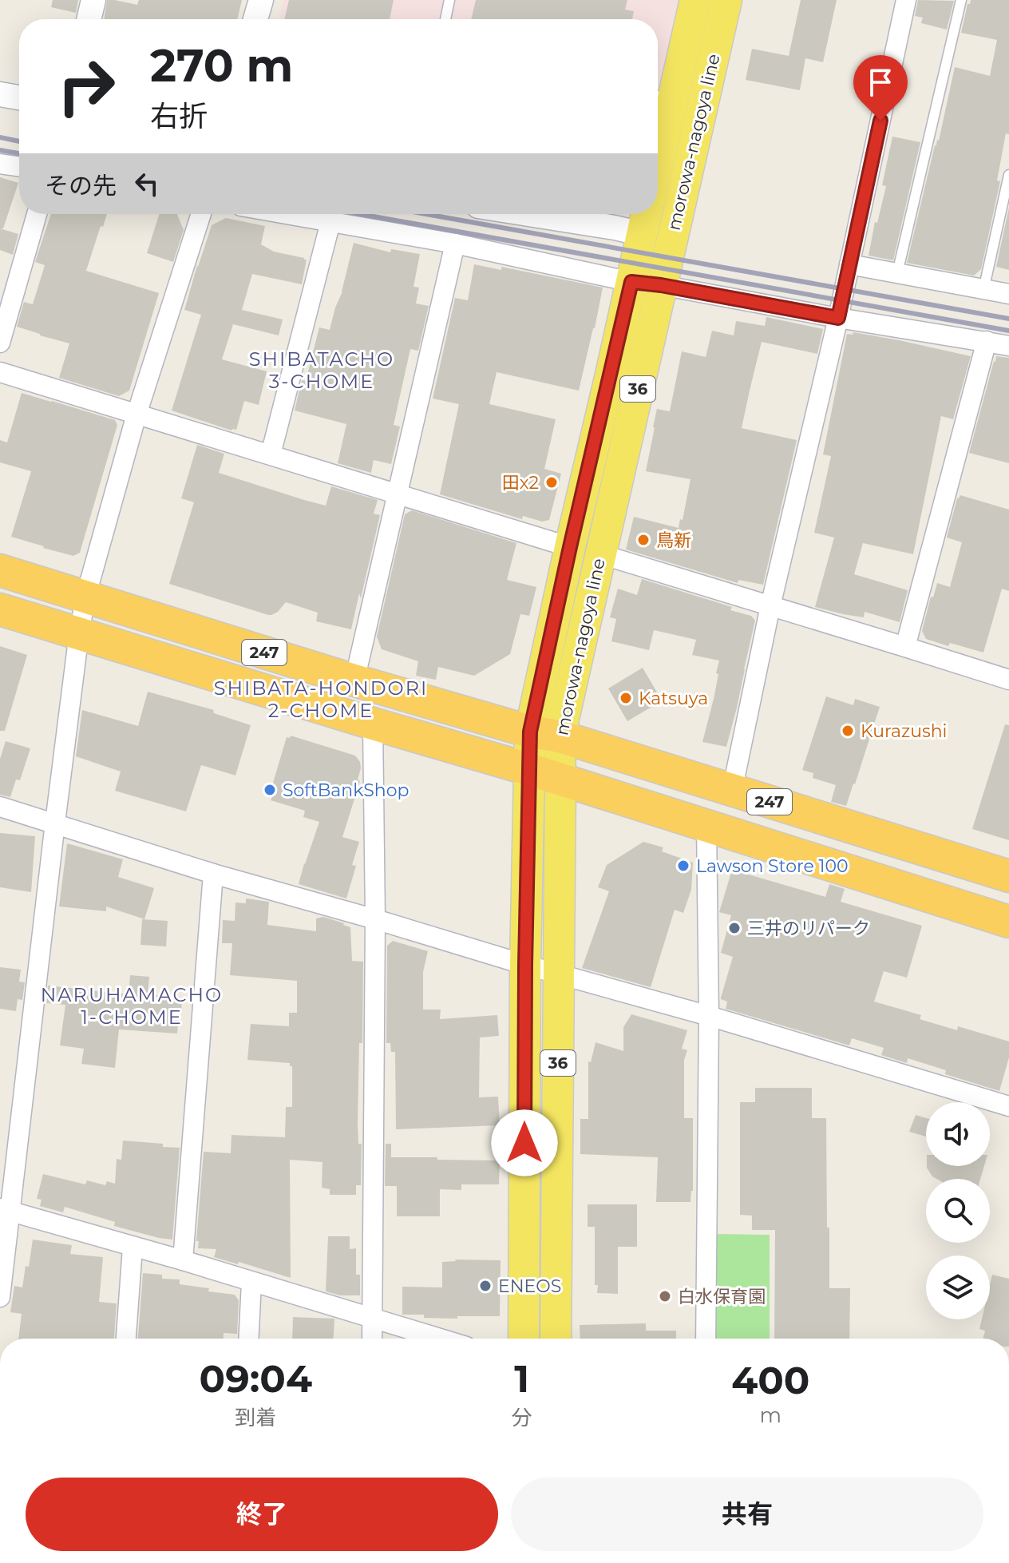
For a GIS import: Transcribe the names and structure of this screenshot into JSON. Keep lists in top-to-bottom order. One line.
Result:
{"streets":{"highway":["247"],"main road":["morowa-nagoya line","36"]},"crossings":[["morowa-nagoya line","247"]],"districts":["SHIBATACHO 3-CHOME","SHIBATA-HONDORI 2-CHOME","NARUHAMACHO 1-CHOME"],"places":["田x2","鳥新","Katsuya","Kurazushi","SoftBankShop","Lawson Store 100","三井のリパーク","ENEOS","白水保育園"],"page":{"turn":["270 m","右折"],"then":"その先","eta":["09:04","到着","1","分","400","m"],"buttons":["終了","共有"]}}
